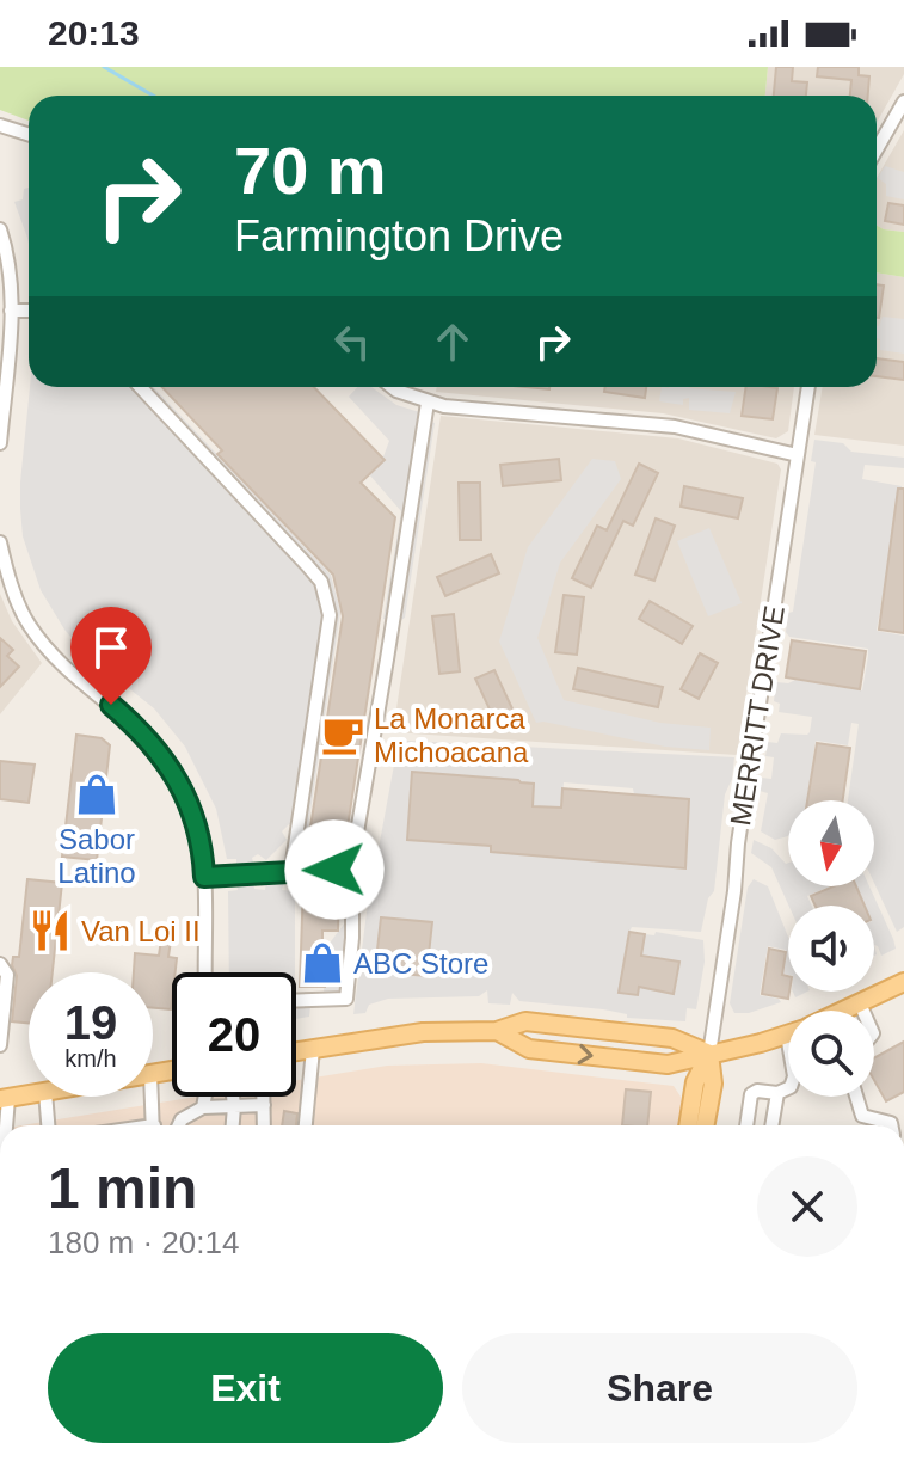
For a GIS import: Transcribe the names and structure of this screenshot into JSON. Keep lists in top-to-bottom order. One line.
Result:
{"streets":{"main road":["MERRITT DRIVE"]},"places":{"cafe":["La Monarca Michoacana"],"shop":["Sabor Latino","ABC Store"],"restaurant":["Van Loi II"]},"north":"bottom","page":{"status":"20:13","turn":["70 m","Farmington Drive"],"speed":"19 km/h","limit":"20","heading":["1 min","180 m · 20:14"],"buttons":["Exit","Share"]}}
